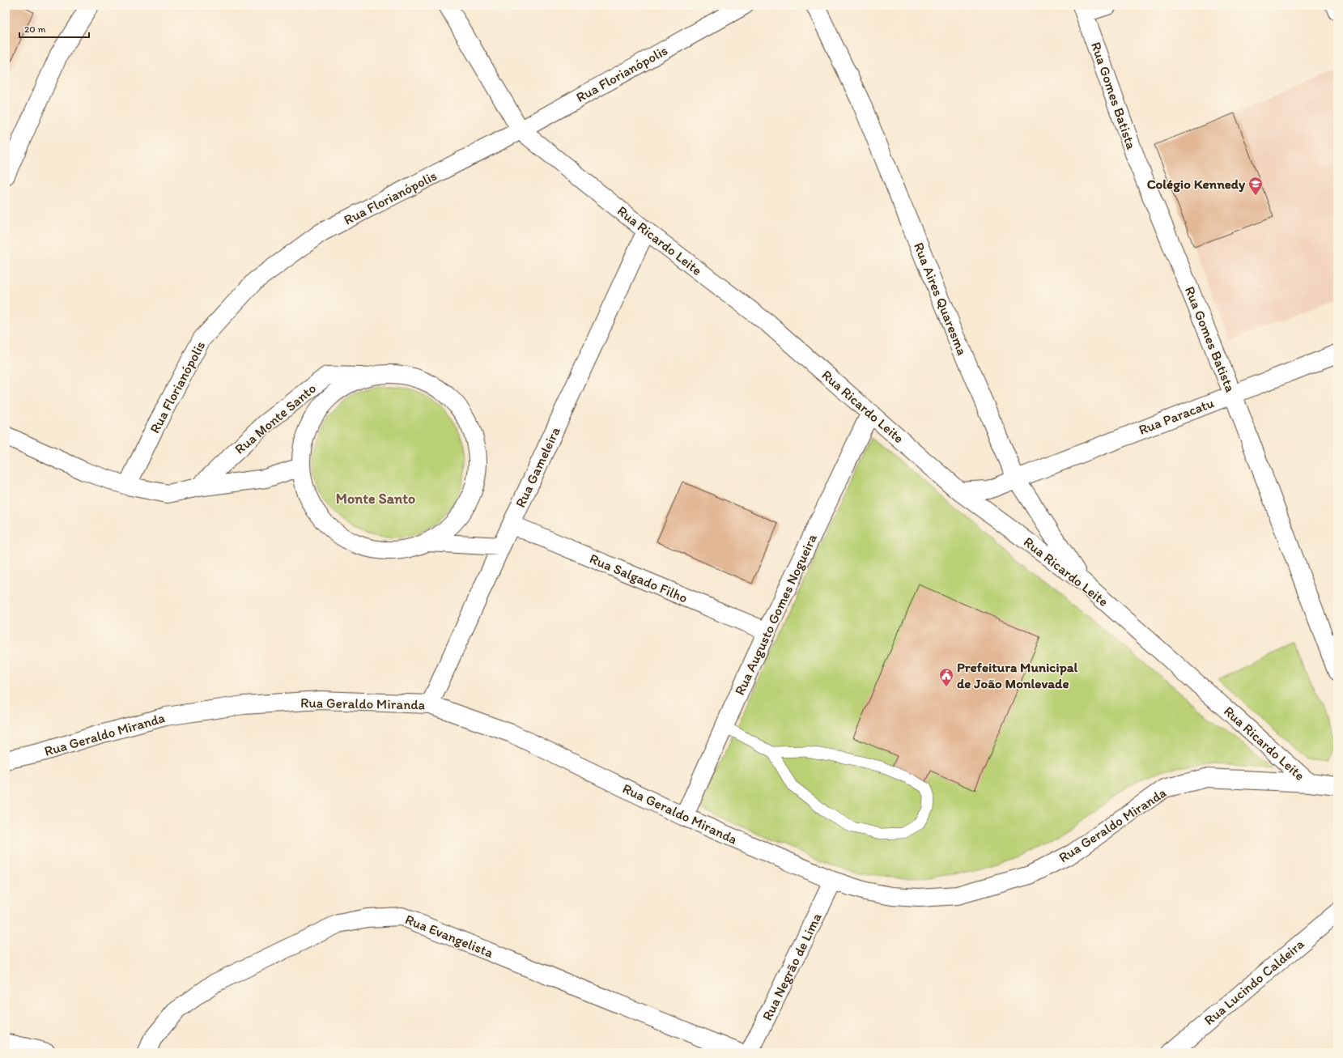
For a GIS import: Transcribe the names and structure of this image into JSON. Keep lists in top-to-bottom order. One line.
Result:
{"streets":{"street":["Rua Florianópolis","Rua Gomes Batista","Rua Ricardo Leite","Rua Aires Quaresma","Rua Paracatu","Rua Monte Santo","Rua Gameleira","Rua Salgado Filho","Rua Augusto Gomes Nogueira","Rua Geraldo Miranda","Rua Evangelista","Rua Negrão de Lima","Rua Lucindo Caldeira"]},"crossings":[["Rua Florianópolis","Rua Ricardo Leite"],["Rua Gomes Batista","Rua Paracatu"],["Rua Ricardo Leite","Rua Aires Quaresma"],["Rua Ricardo Leite","Rua Paracatu"],["Rua Ricardo Leite","Rua Gameleira"],["Rua Ricardo Leite","Rua Augusto Gomes Nogueira"],["Rua Ricardo Leite","Rua Geraldo Miranda"],["Rua Aires Quaresma","Rua Paracatu"],["Rua Gameleira","Rua Salgado Filho"],["Rua Gameleira","Rua Geraldo Miranda"],["Rua Salgado Filho","Rua Augusto Gomes Nogueira"],["Rua Augusto Gomes Nogueira","Rua Geraldo Miranda"],["Rua Geraldo Miranda","Rua Negrão de Lima"]],"districts":["Monte Santo"],"places":{"school or university":["Colégio Kennedy"],"public building":["Prefeitura Municipal de João Monlevade"]},"scale_bar":"20 m"}
